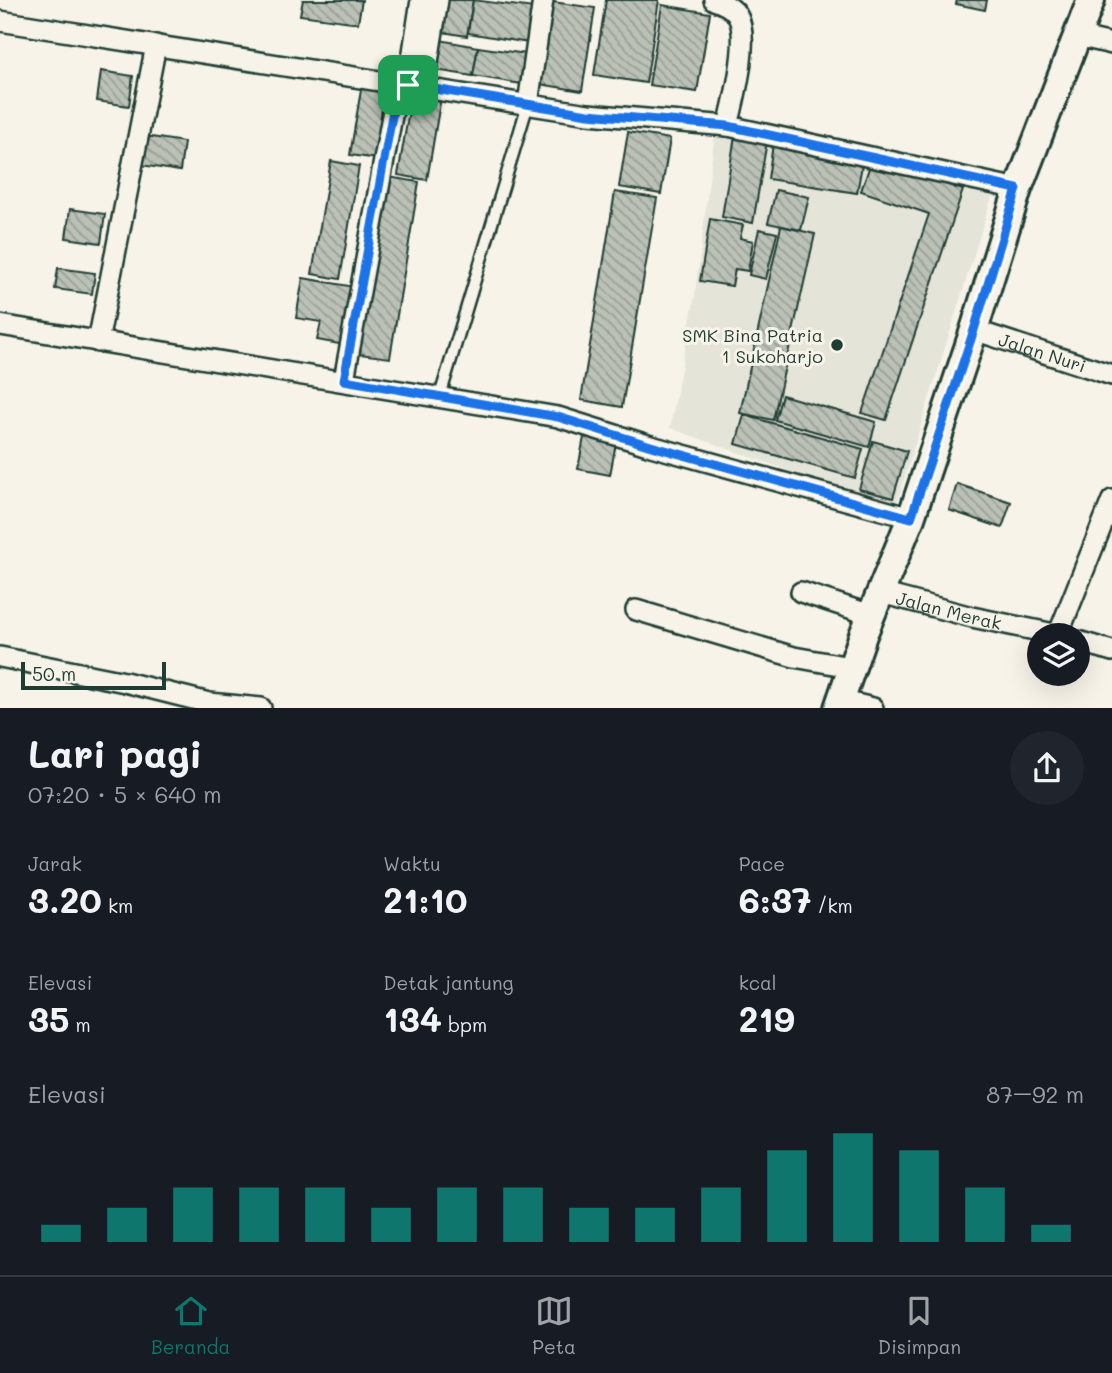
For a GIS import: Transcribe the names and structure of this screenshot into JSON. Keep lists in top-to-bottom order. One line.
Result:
{"streets":{"street":["Jalan Nuri","Jalan Merak"]},"places":["SMK Bina Patria 1 Sukoharjo"],"scale_bar":"50 m","page":{"scale":"50 m","heading":["Lari pagi","07:20 · 5 × 640 m"],"stats":[["Jarak","3.20 km"],["Waktu","21:10"],["Pace","6:37 /km"],["Elevasi","35 m"],["Detak jantung","134 bpm"],["kcal","219"]],"chart":["Elevasi","87–92 m"],"tabs":["Beranda","Peta","Disimpan"]}}
